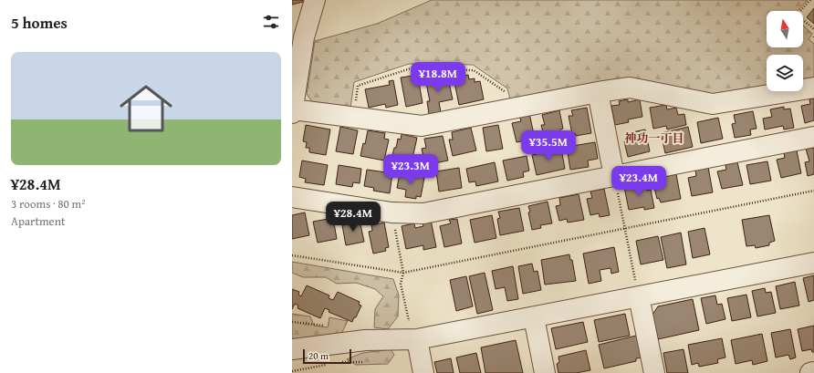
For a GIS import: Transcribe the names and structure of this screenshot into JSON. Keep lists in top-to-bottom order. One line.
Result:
{"districts":["神功一丁目"],"scale_bar":"20 m","north":"top","page":{"heading":"5 homes","list":[{"name":"¥28.4M","note":"3 rooms · 80 m² · Apartment"}],"price":["¥18.8M","¥35.5M","¥23.3M","¥23.4M","¥28.4M"],"scale":"20 m"}}
